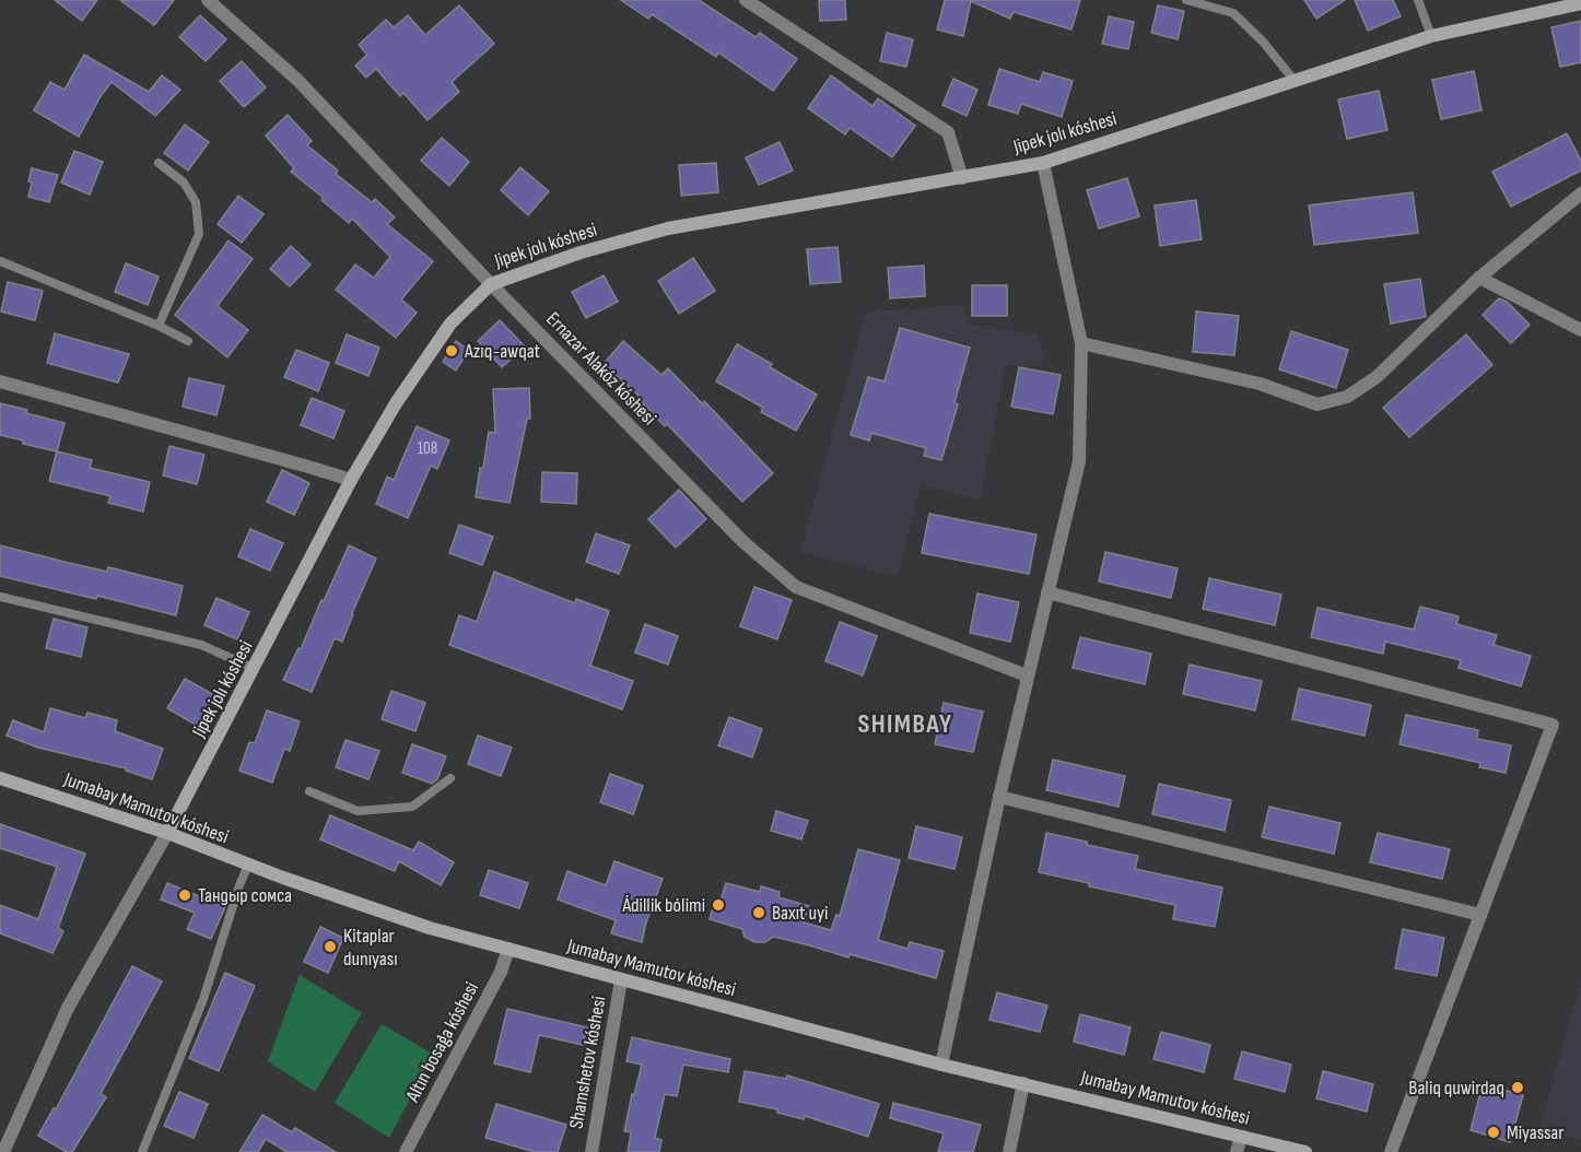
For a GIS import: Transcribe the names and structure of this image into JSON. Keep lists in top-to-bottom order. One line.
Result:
{"streets":{"street":["Jipek jolı kóshesi","Ernazar Alakóz kóshesi","Jumabay Mamutov kóshesi","Altın bosaǵa kóshesi","Shamshetov kóshesi"]},"crossings":[["Jipek jolı kóshesi","Ernazar Alakóz kóshesi"],["Jipek jolı kóshesi","Jumabay Mamutov kóshesi"],["Jumabay Mamutov kóshesi","Altın bosaǵa kóshesi"],["Jumabay Mamutov kóshesi","Shamshetov kóshesi"]],"districts":["SHIMBAY"],"places":["Azıq-awqat","Тандыр сомса","Ádillik bólimi","Baxıt uyi","Kitaplar dunıyası","Baliq quwirdaq","Miyassar"],"house_numbers":["108"]}
